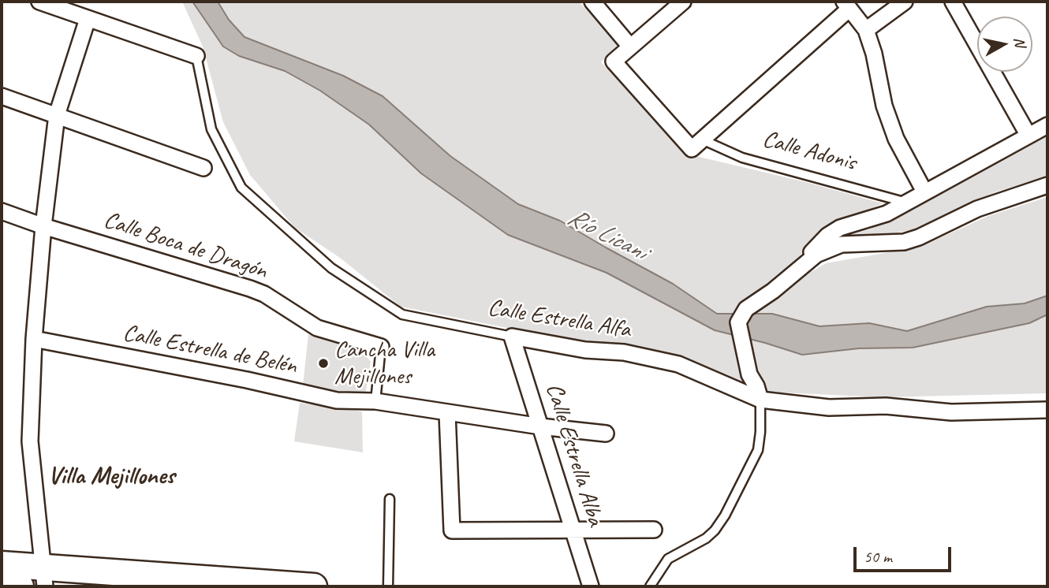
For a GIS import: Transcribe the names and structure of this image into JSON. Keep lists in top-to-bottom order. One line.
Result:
{"streets":{"street":["Calle Adonis","Calle Boca de Dragón","Calle Estrella Alfa","Calle Estrella de Belén","Calle Estrella Alba"]},"crossings":[["Calle Estrella Alfa","Calle Estrella Alba"],["Calle Estrella de Belén","Calle Estrella Alba"]],"districts":["Villa Mejillones"],"water":["Río Licani"],"places":["Cancha Villa Mejillones"],"scale_bar":"50 m","north":"right"}
